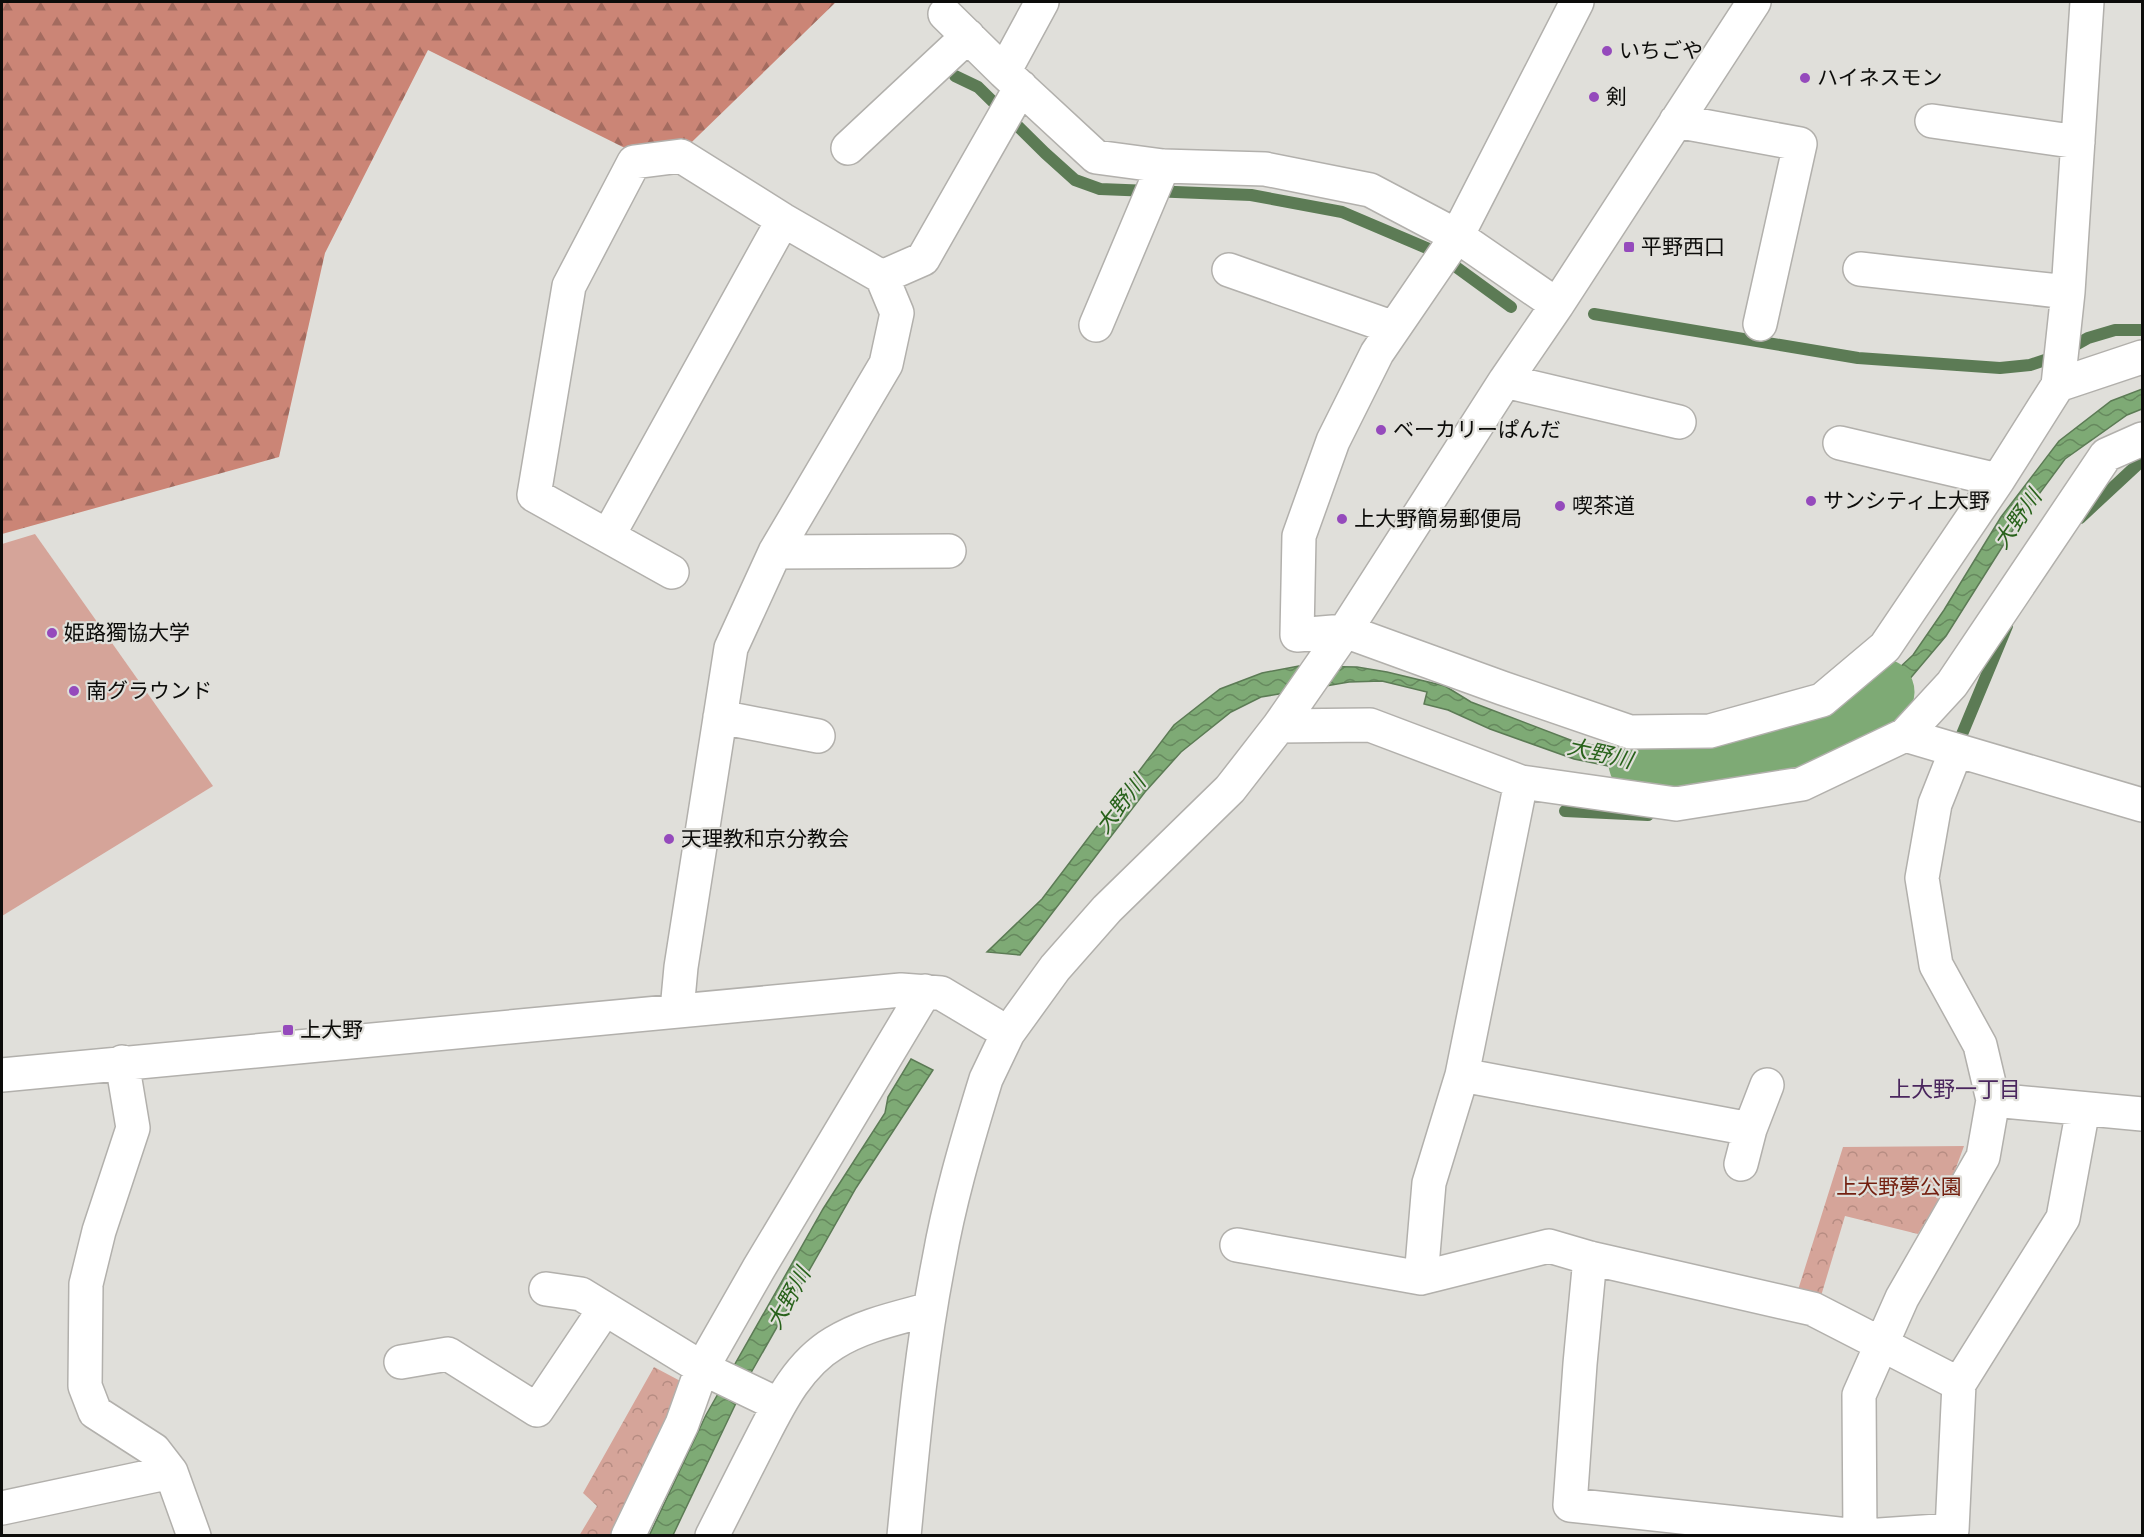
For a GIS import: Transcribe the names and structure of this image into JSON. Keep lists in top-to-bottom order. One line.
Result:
{"districts":["上大野一丁目"],"water":["大野川"],"parks":["上大野夢公園"],"places":{"other":["いちごや","ハイネスモン","剣","ベーカリーぱんだ","サンシティ上大野","喫茶道","上大野簡易郵便局","姫路獨協大学","南グラウンド","天理教和京分教会"],"transit":["平野西口","上大野"]}}
